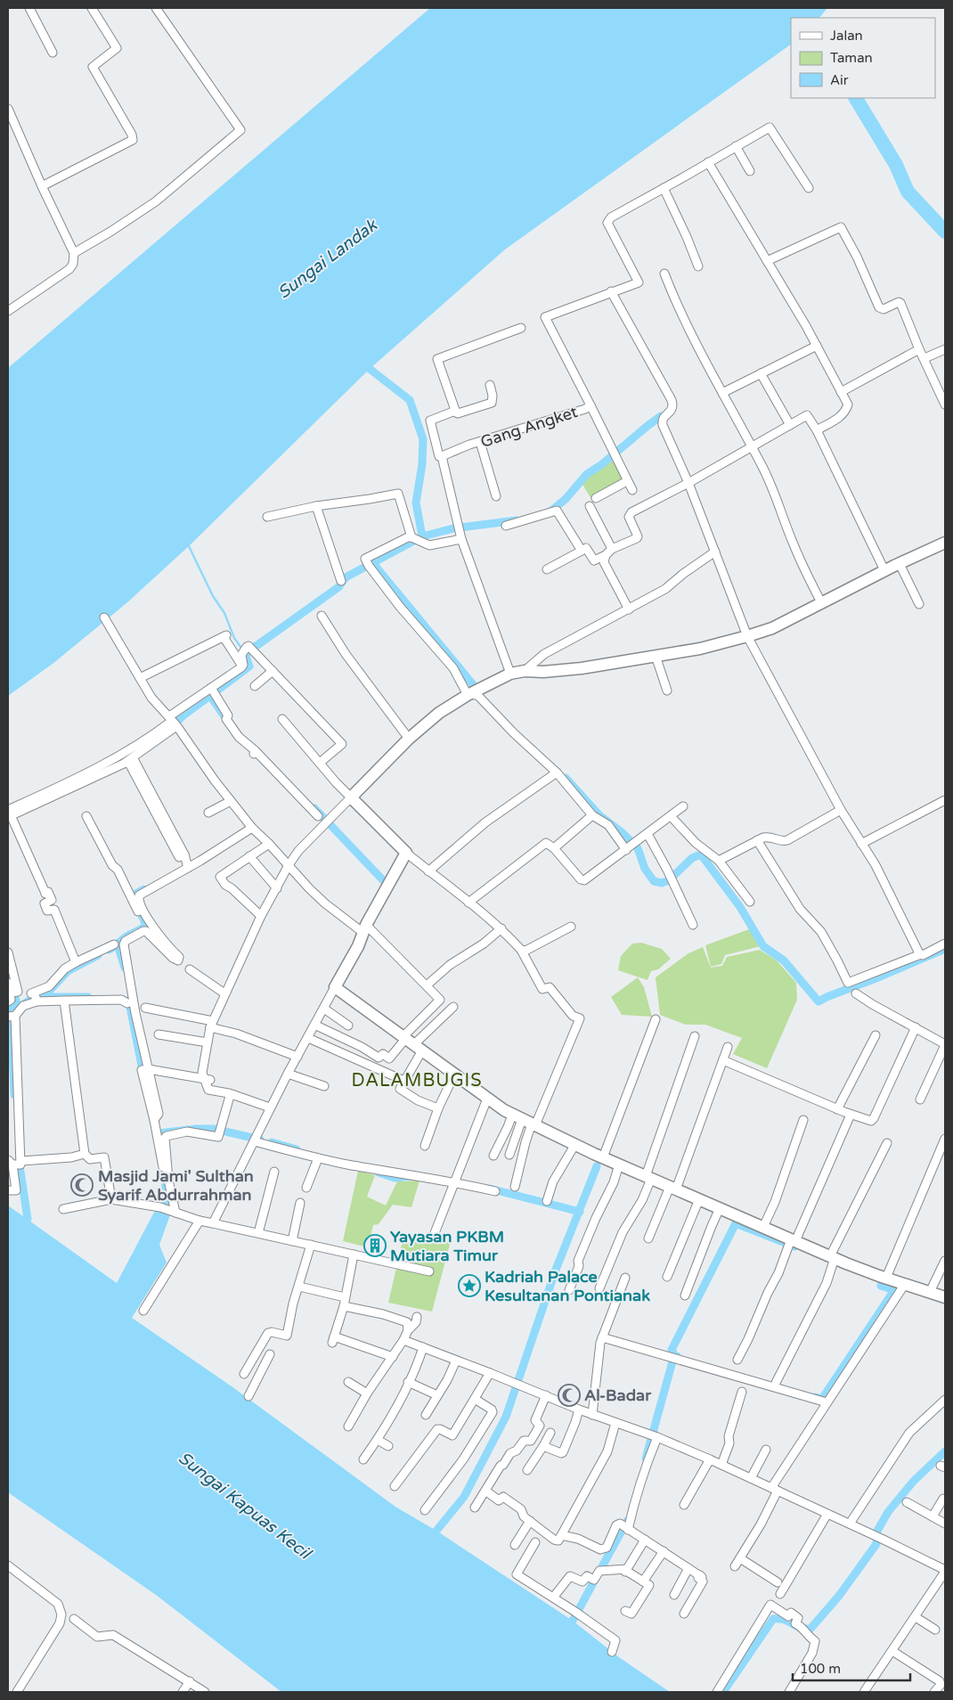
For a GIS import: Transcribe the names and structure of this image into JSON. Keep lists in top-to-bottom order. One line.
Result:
{"streets":{"street":["Gang Angket"]},"districts":["DALAMBUGIS"],"water":["Sungai Landak","Sungai Kapuas Kecil"],"places":{"mosque":["Masjid Jami' Sulthan Syarif Abdurrahman","Al-Badar"],"building":["Yayasan PKBM Mutiara Timur"],"place":["Kadriah Palace Kesultanan Pontianak"]},"legend":["Jalan","Taman","Air"],"scale_bar":"100 m"}
